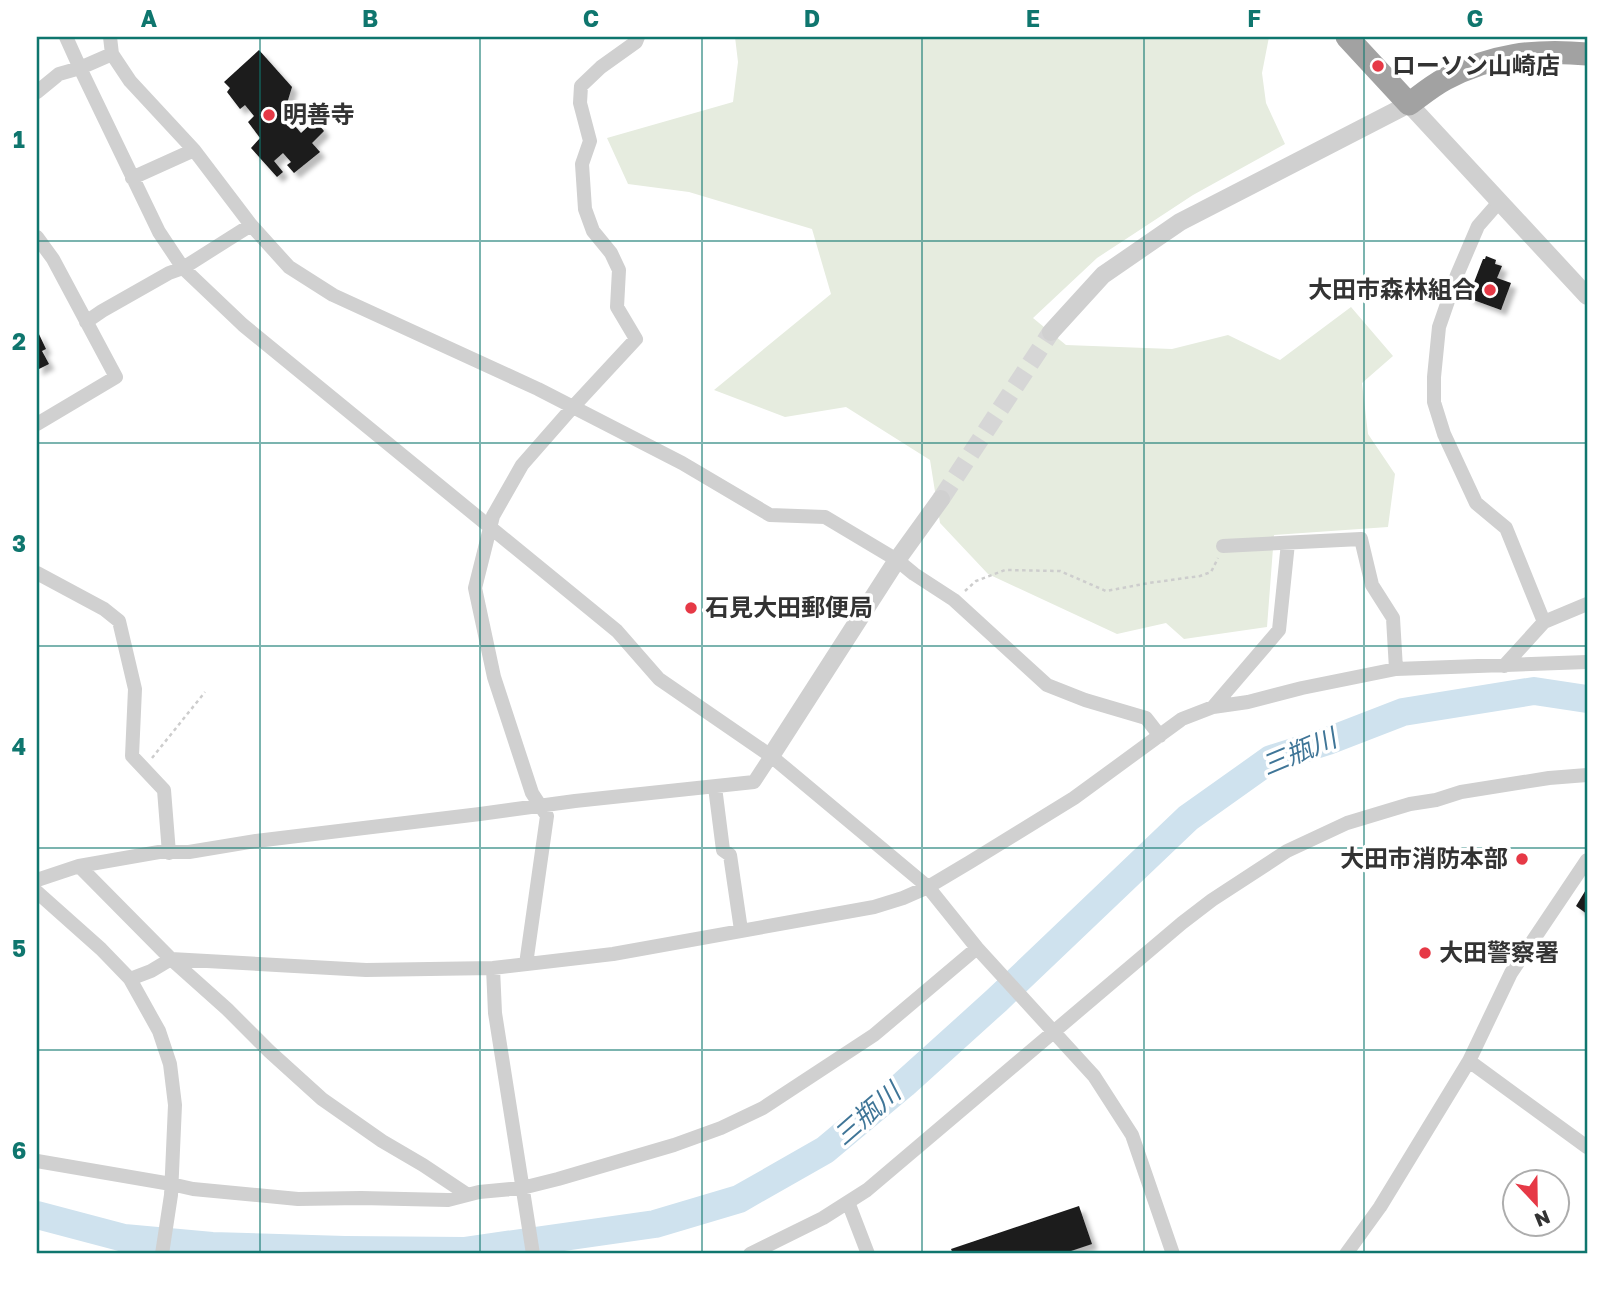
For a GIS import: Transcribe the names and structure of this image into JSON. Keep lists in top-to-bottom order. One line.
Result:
{"water":["三瓶川"],"places":["ローソン山崎店","明善寺","大田市森林組合","石見大田郵便局","大田市消防本部","大田警察署"],"north":"bottom","grid":{"columns":["A","B","C","D","E","F","G"],"rows":["1","2","3","4","5","6"]}}
